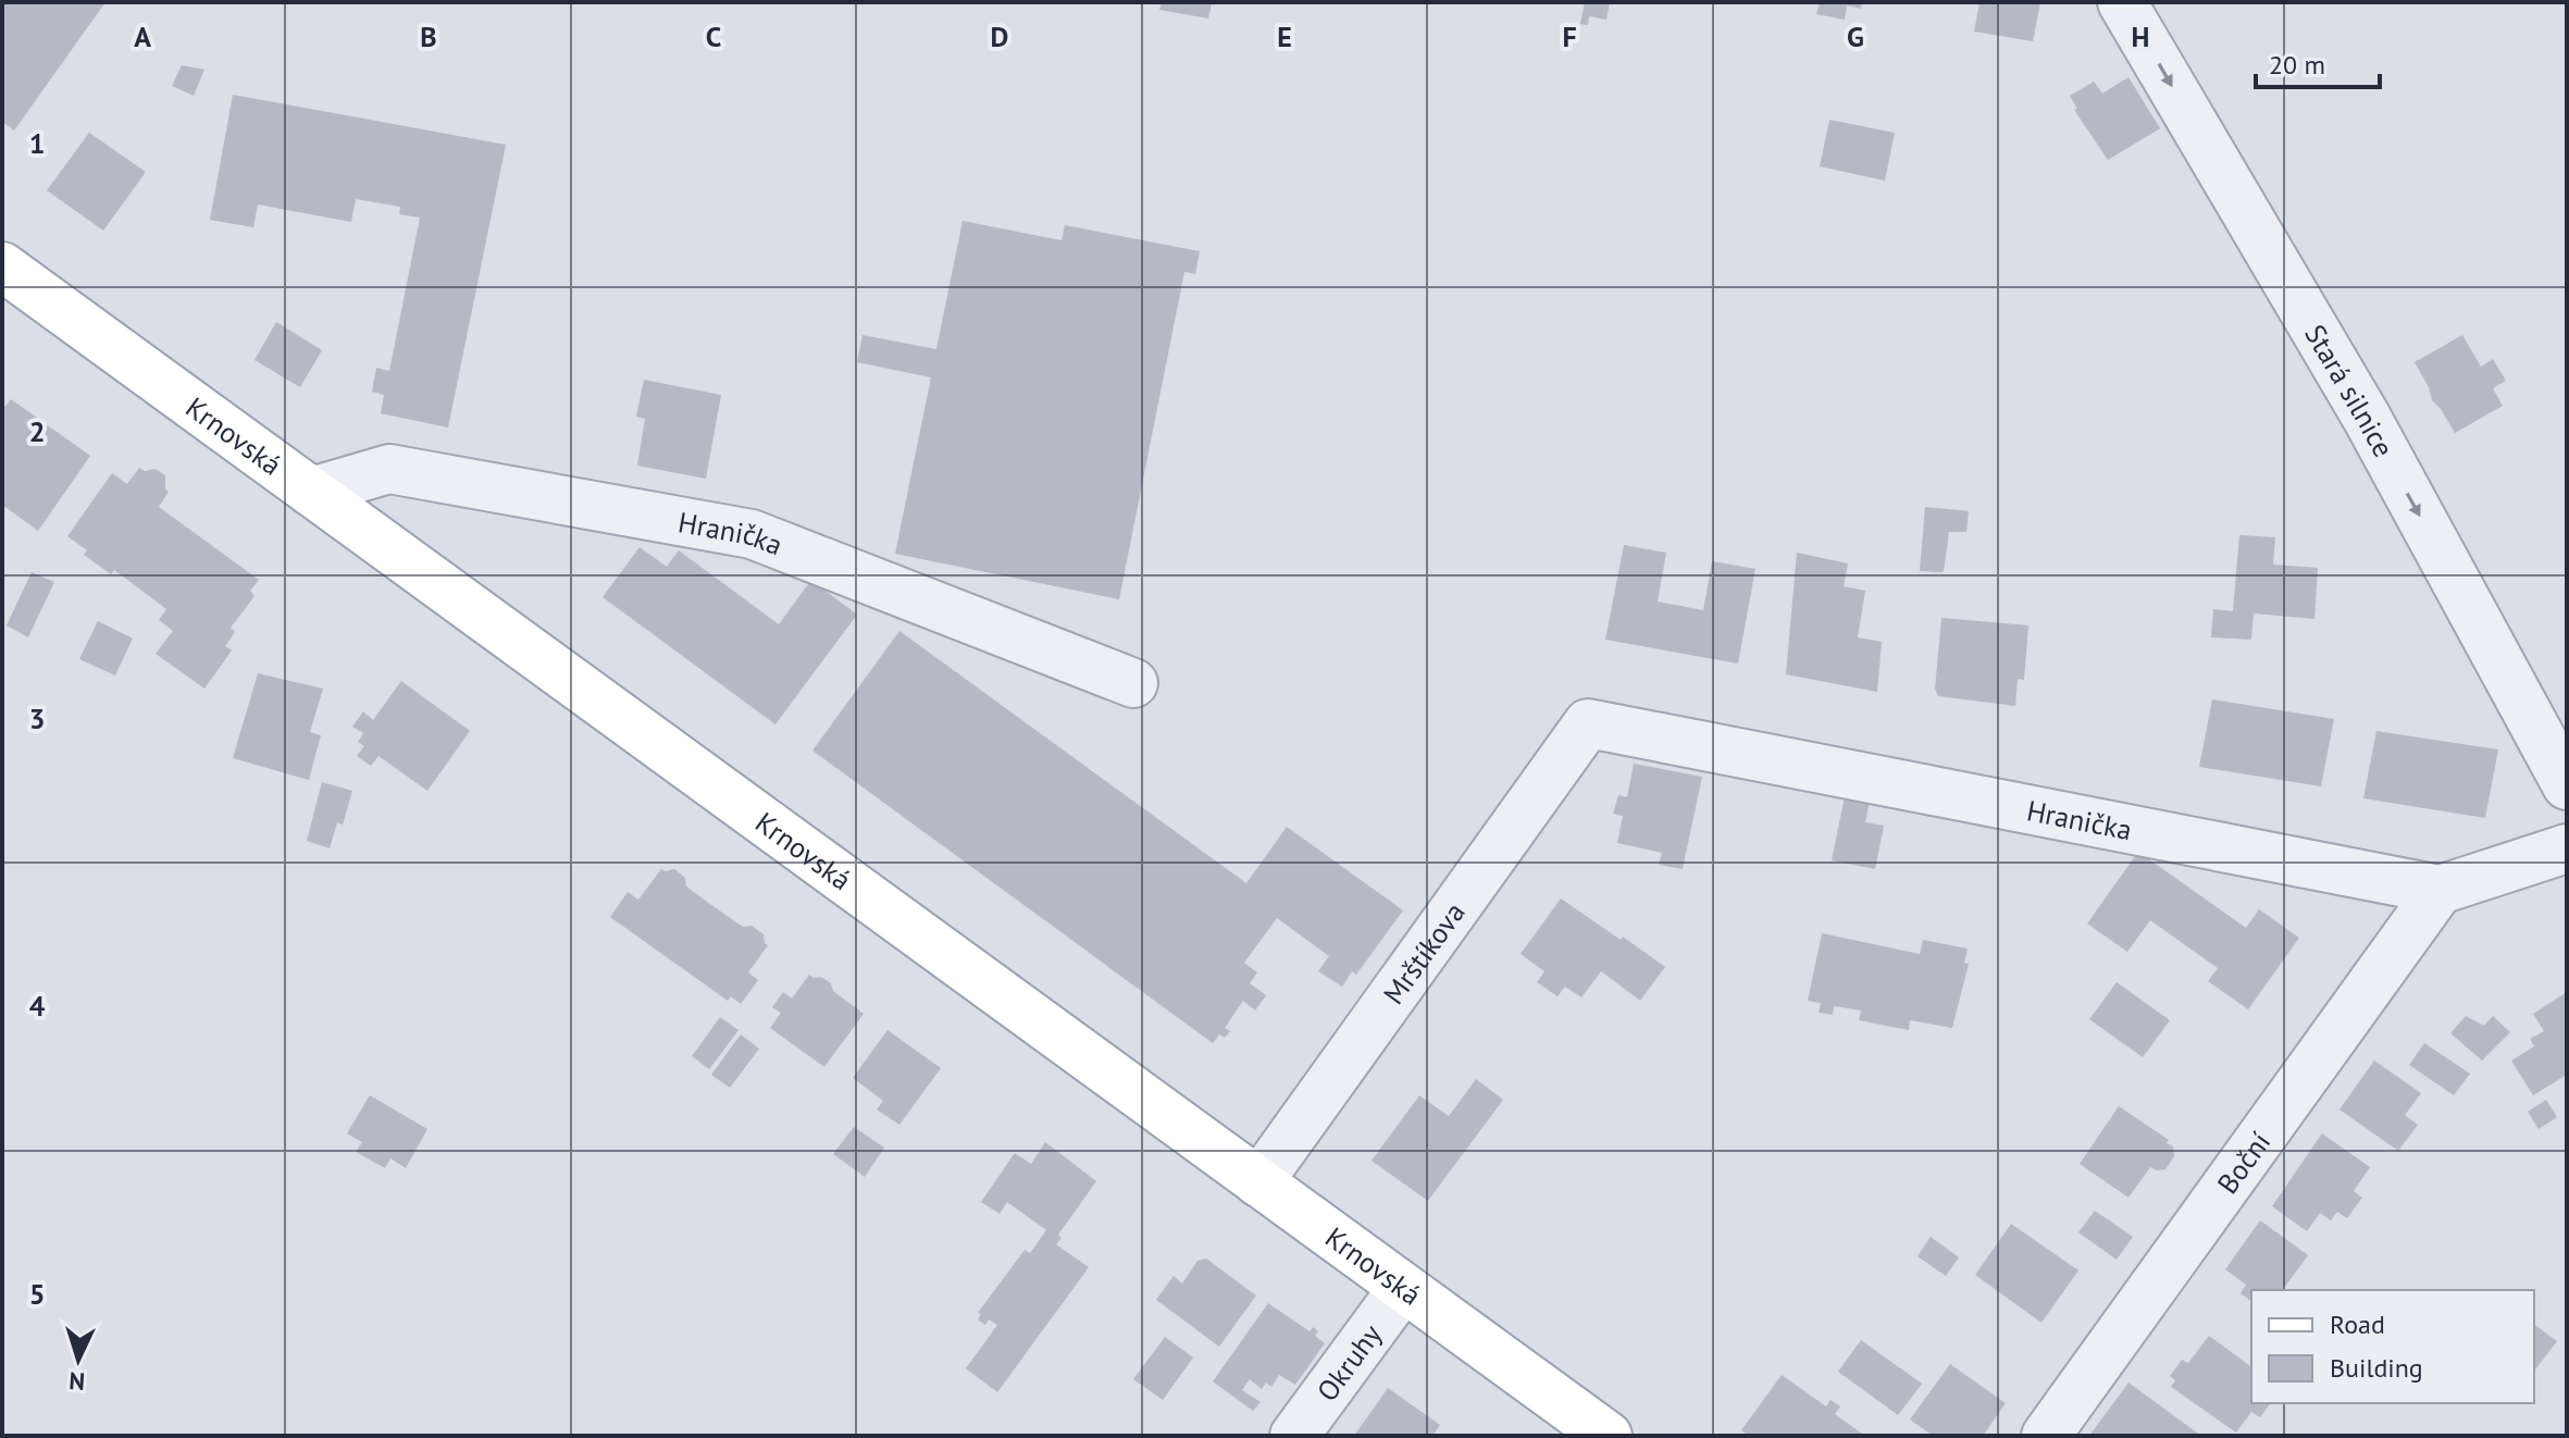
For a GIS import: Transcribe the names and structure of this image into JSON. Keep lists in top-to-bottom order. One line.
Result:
{"streets":{"main road":["Krnovská"],"street":["Stará silnice","Hranička","Mrštíkova","Boční","Okruhy"]},"crossings":[["Krnovská","Hranička"],["Krnovská","Mrštíkova"],["Krnovská","Okruhy"],["Hranička","Mrštíkova"],["Hranička","Boční"]],"one_way":["Stará silnice"],"legend":["Road","Building"],"scale_bar":"20 m","north":"bottom","grid":{"columns":["A","B","C","D","E","F","G","H"],"rows":["1","2","3","4","5"]}}
